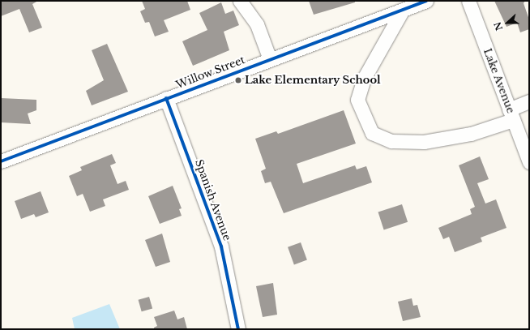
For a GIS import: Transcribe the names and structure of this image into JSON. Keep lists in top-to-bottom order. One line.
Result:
{"streets":{"street":["Willow Street","Lake Avenue","Spanish Avenue"]},"crossings":[["Willow Street","Spanish Avenue"]],"places":["Lake Elementary School"],"north":"left"}
